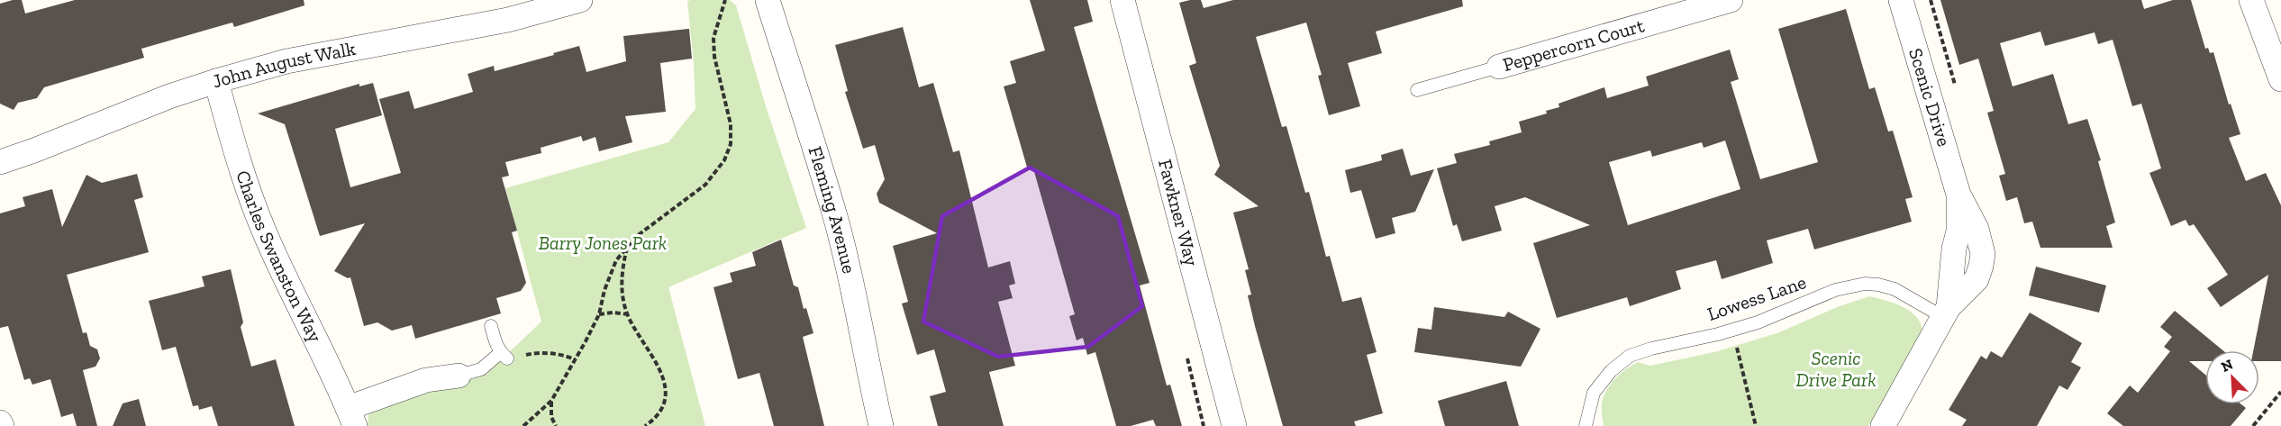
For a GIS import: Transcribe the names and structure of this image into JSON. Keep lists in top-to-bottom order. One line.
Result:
{"streets":{"street":["Peppercorn Court","John August Walk","Scenic Drive","Fleming Avenue","Fawkner Way","Charles Swanston Way"],"lane":["Lowess Lane"]},"crossings":[["John August Walk","Charles Swanston Way"],["Scenic Drive","Lowess Lane"]],"parks":["Barry Jones Park","Scenic Drive Park"],"north":"top left"}
